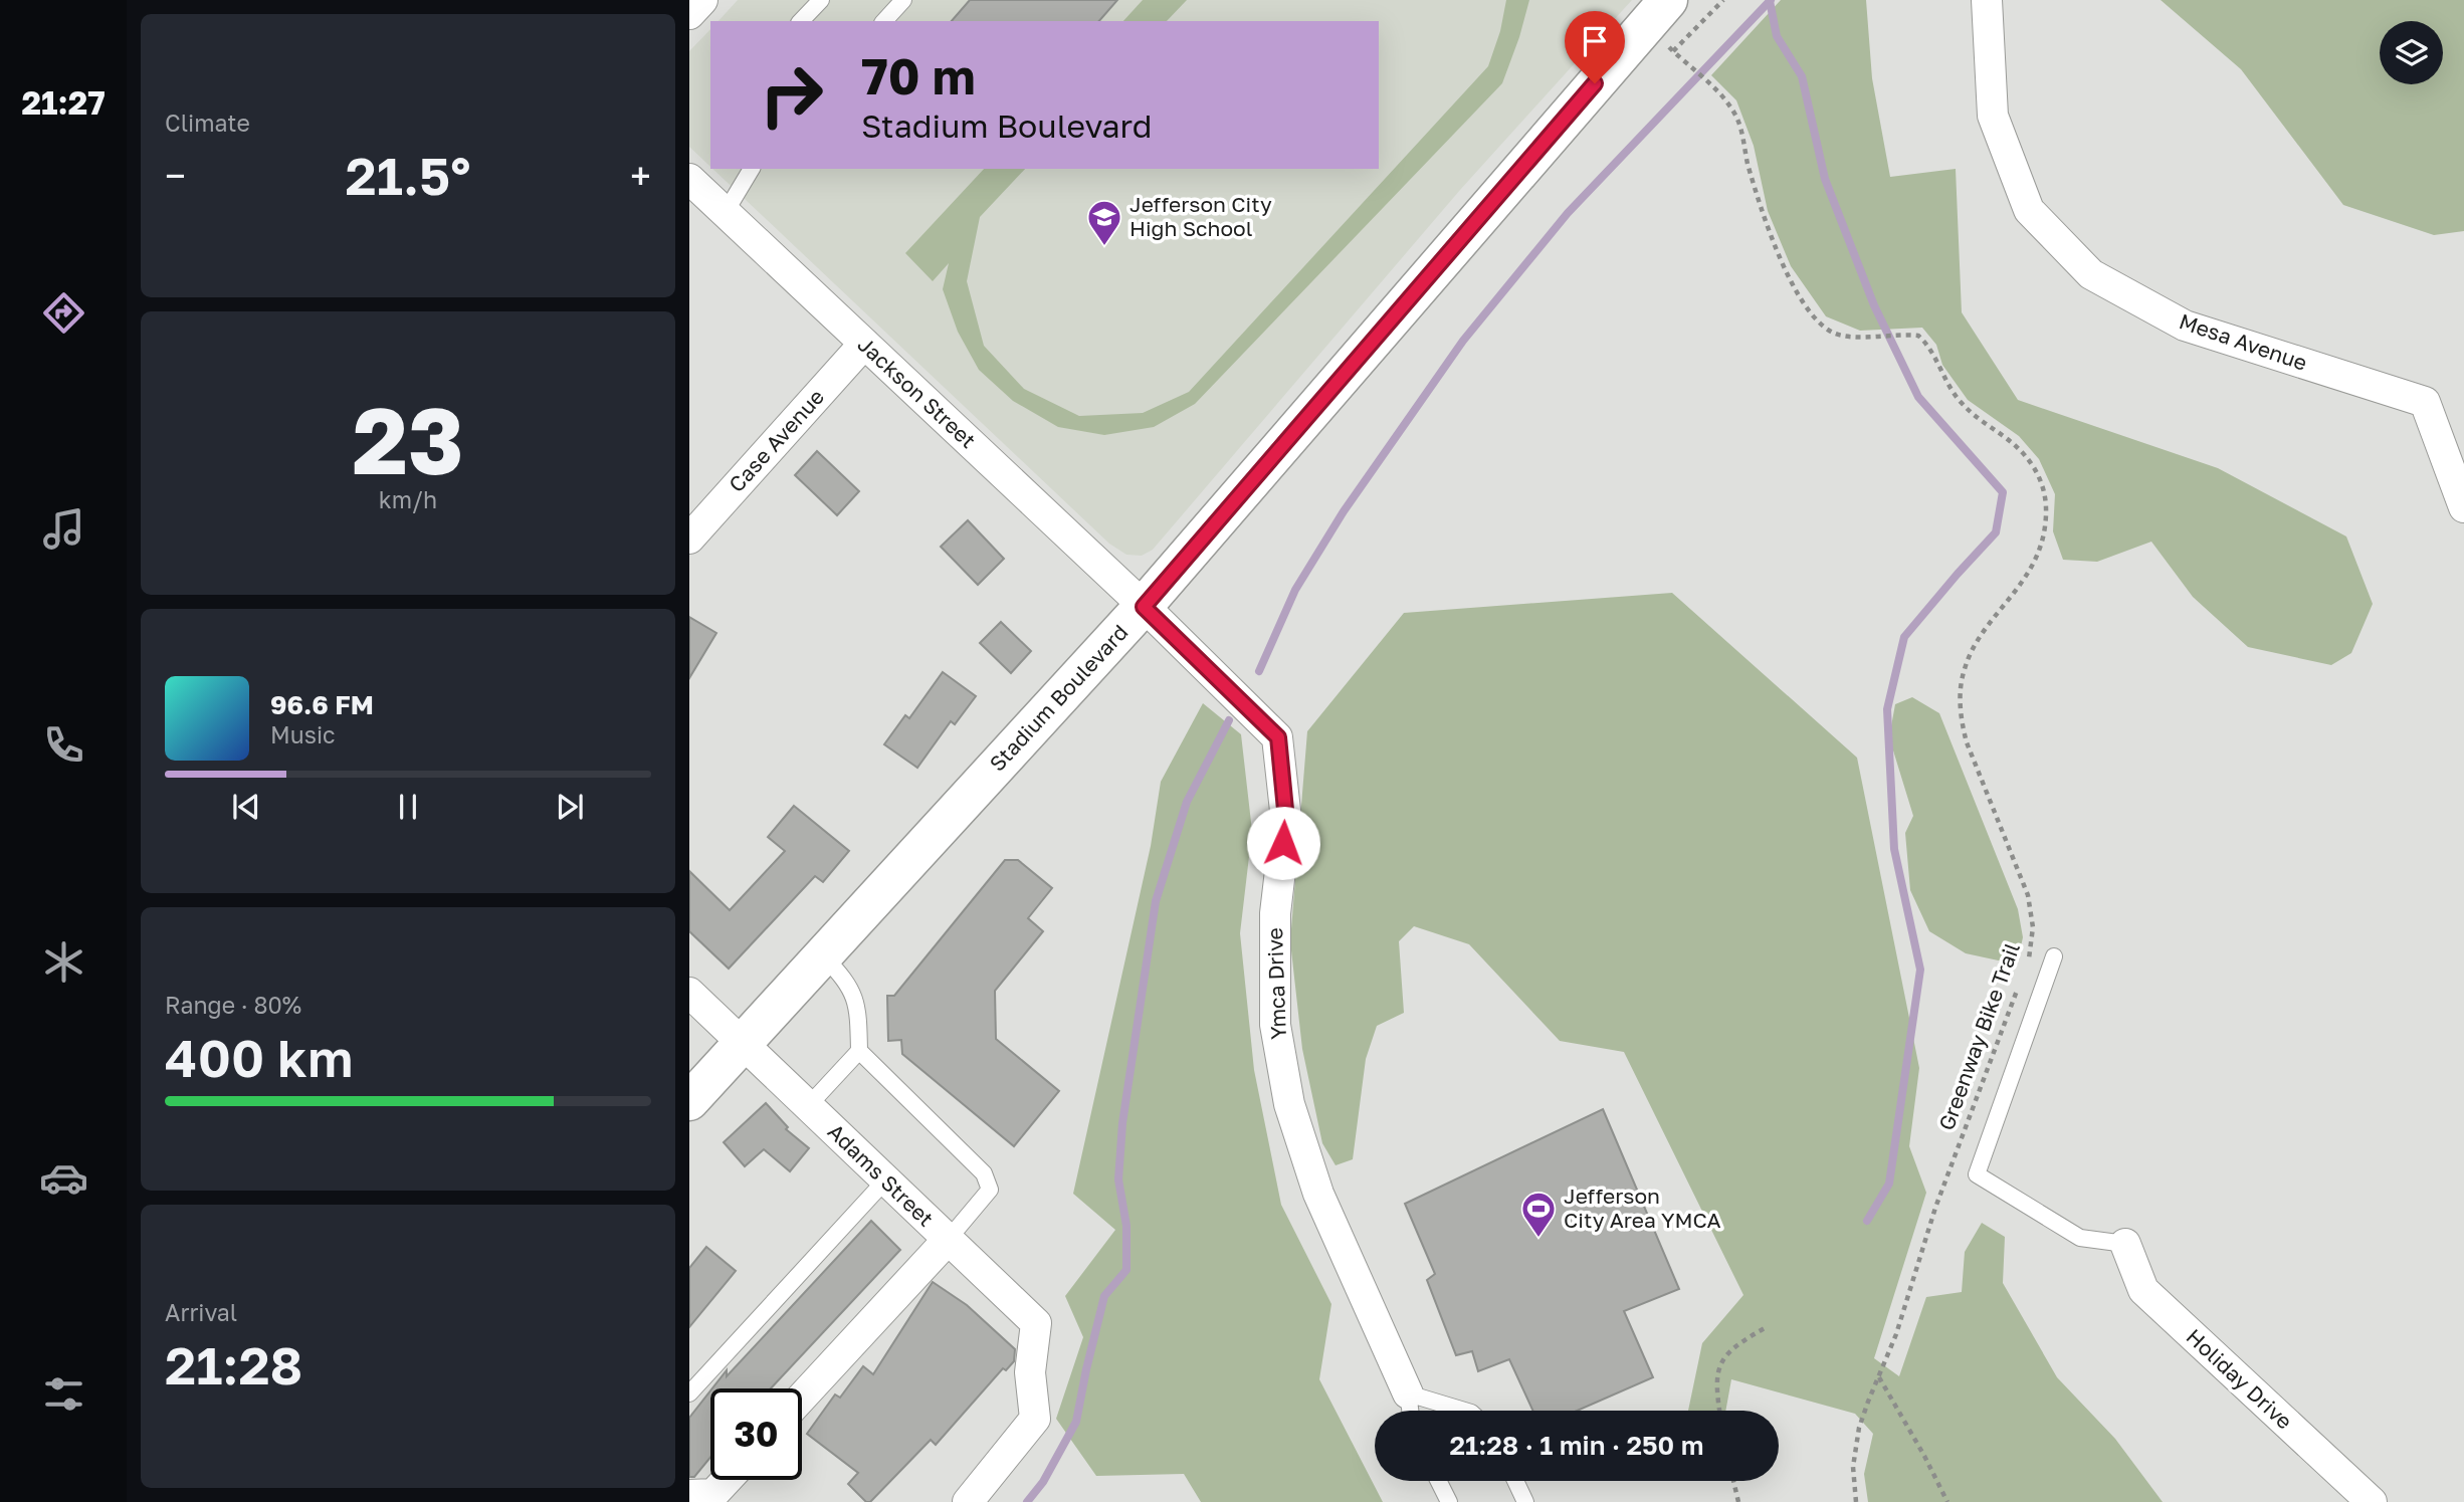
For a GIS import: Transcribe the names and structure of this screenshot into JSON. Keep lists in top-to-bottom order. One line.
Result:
{"streets":{"main road":["Stadium Boulevard"],"street":["Mesa Avenue","Jackson Street","Case Avenue","Ymca Drive","Adams Street","Holiday Drive"],"path":["Greenway Bike Trail"]},"crossings":[["Jackson Street","Case Avenue"],["Jackson Street","Stadium Boulevard"],["Jackson Street","Ymca Drive"],["Stadium Boulevard","Ymca Drive"],["Stadium Boulevard","Adams Street"]],"places":{"school or university":["Jefferson City High School"],"sports":["Jefferson City Area YMCA"]},"page":{"tabs":"21:27","tile":["Climate",["23","km/h"],["Range · 80%","400 km"],["Arrival","21:28"]],"turn":["70 m","Stadium Boulevard"],"heat":["−","21.5°","+"],"song":["96.6 FM","Music"],"limit":"30","trip":"21:28 · 1 min · 250 m"}}
